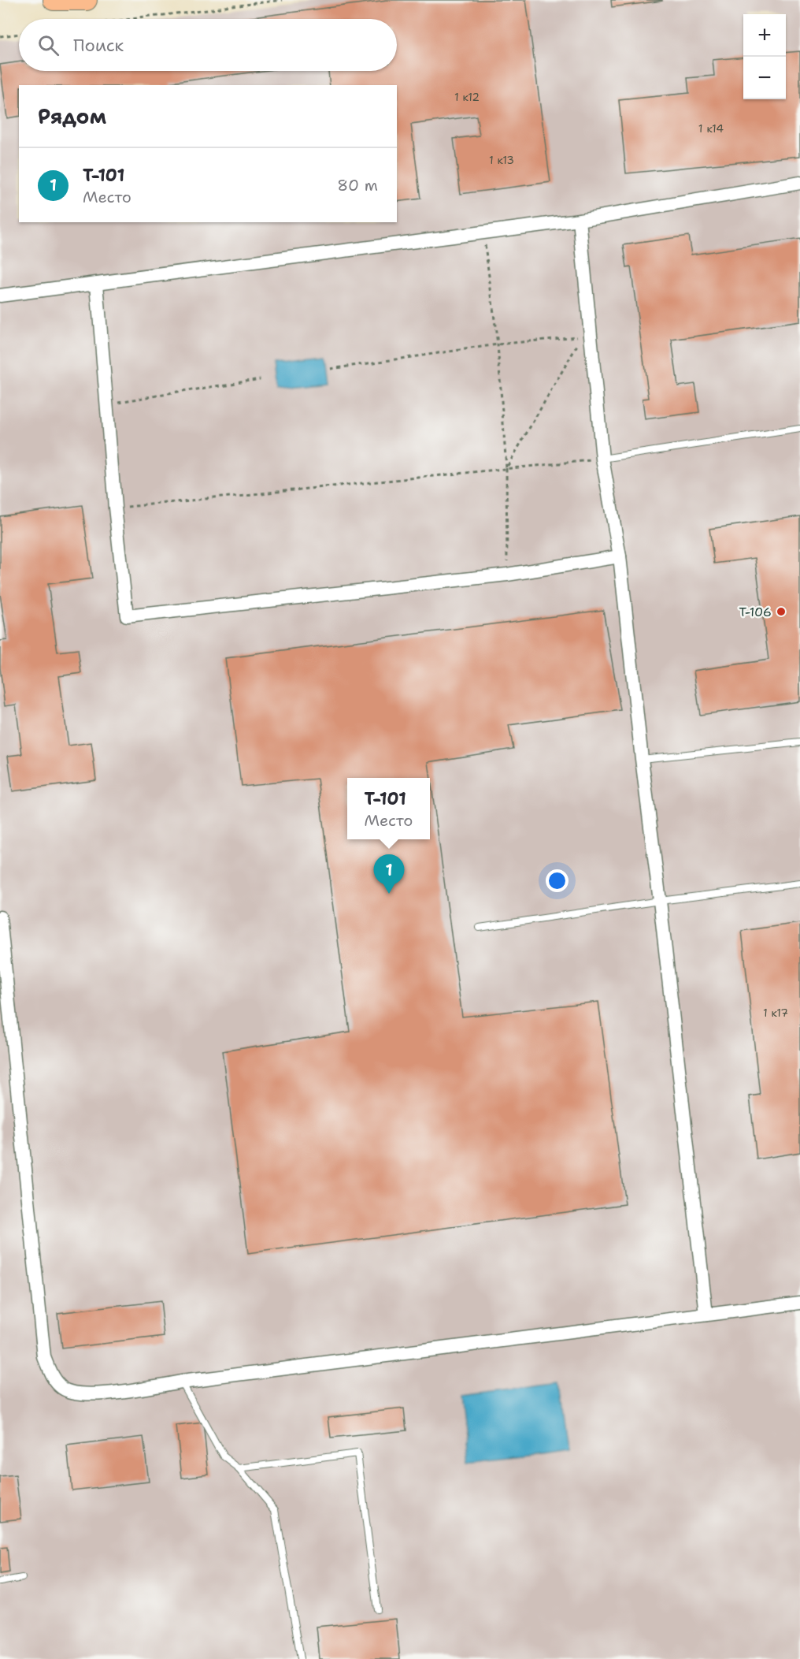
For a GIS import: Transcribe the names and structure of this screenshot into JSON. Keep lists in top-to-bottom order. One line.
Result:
{"places":["Т-106"],"house_numbers":["1 к12","1 к14","1 к13","1 к17"],"page":{"map_buttons":["+","−"],"search":"Поиск","heading":"Рядом","list":[{"mark":"1","name":"Т-101","note":"Место","value":"80 m"}],"popup":["Т-101","Место"],"pins":"1"}}
